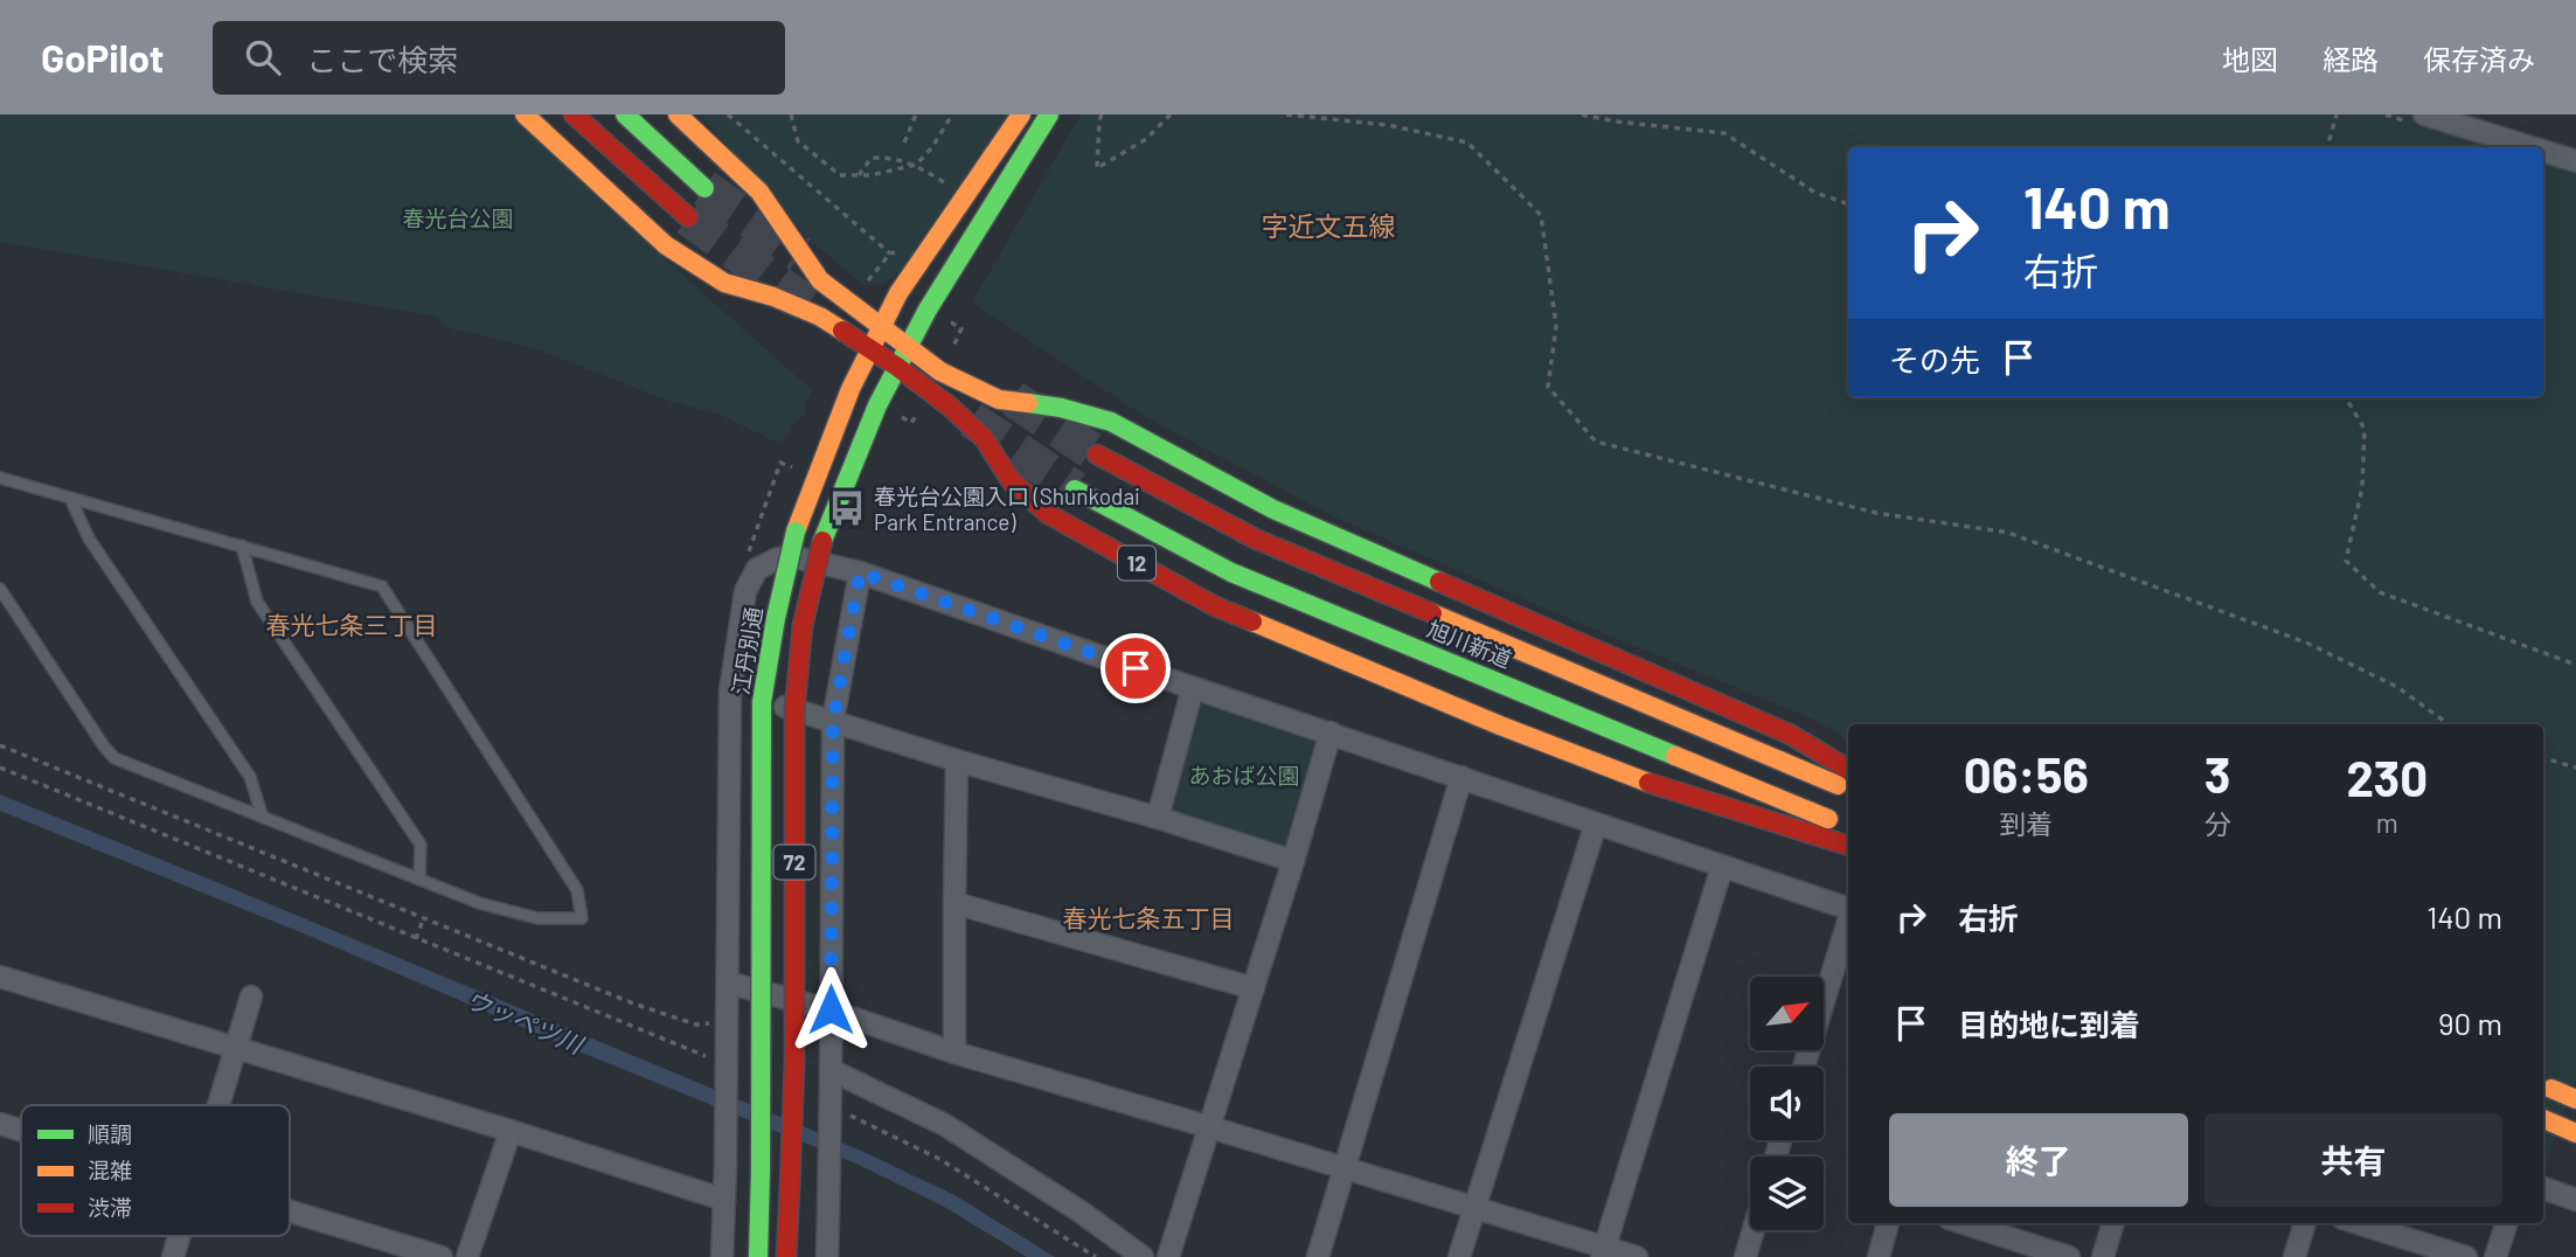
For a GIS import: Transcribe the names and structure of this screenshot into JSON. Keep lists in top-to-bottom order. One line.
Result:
{"streets":{"main road":["12","旭川新道","江丹別通","72"]},"crossings":[["12","江丹別通"],["12","72"]],"districts":["字近文五線","春光七条三丁目","春光七条五丁目"],"water":["ウッペツ川"],"parks":["春光台公園","あおば公園"],"places":{"bus stop":["春光台公園入口 (Shunkodai Park Entrance)"]},"legend":["順調","混雑","渋滞"],"north":"top right","page":{"header":"GoPilot","search":"ここで検索","nav":["地図","経路","保存済み"],"turn":["140 m","右折"],"then":"その先","eta":["06:56","到着","3","分","230","m"],"list":[{"name":"右折","value":"140 m"},{"name":"目的地に到着","value":"90 m"}],"buttons":["終了","共有"]}}
